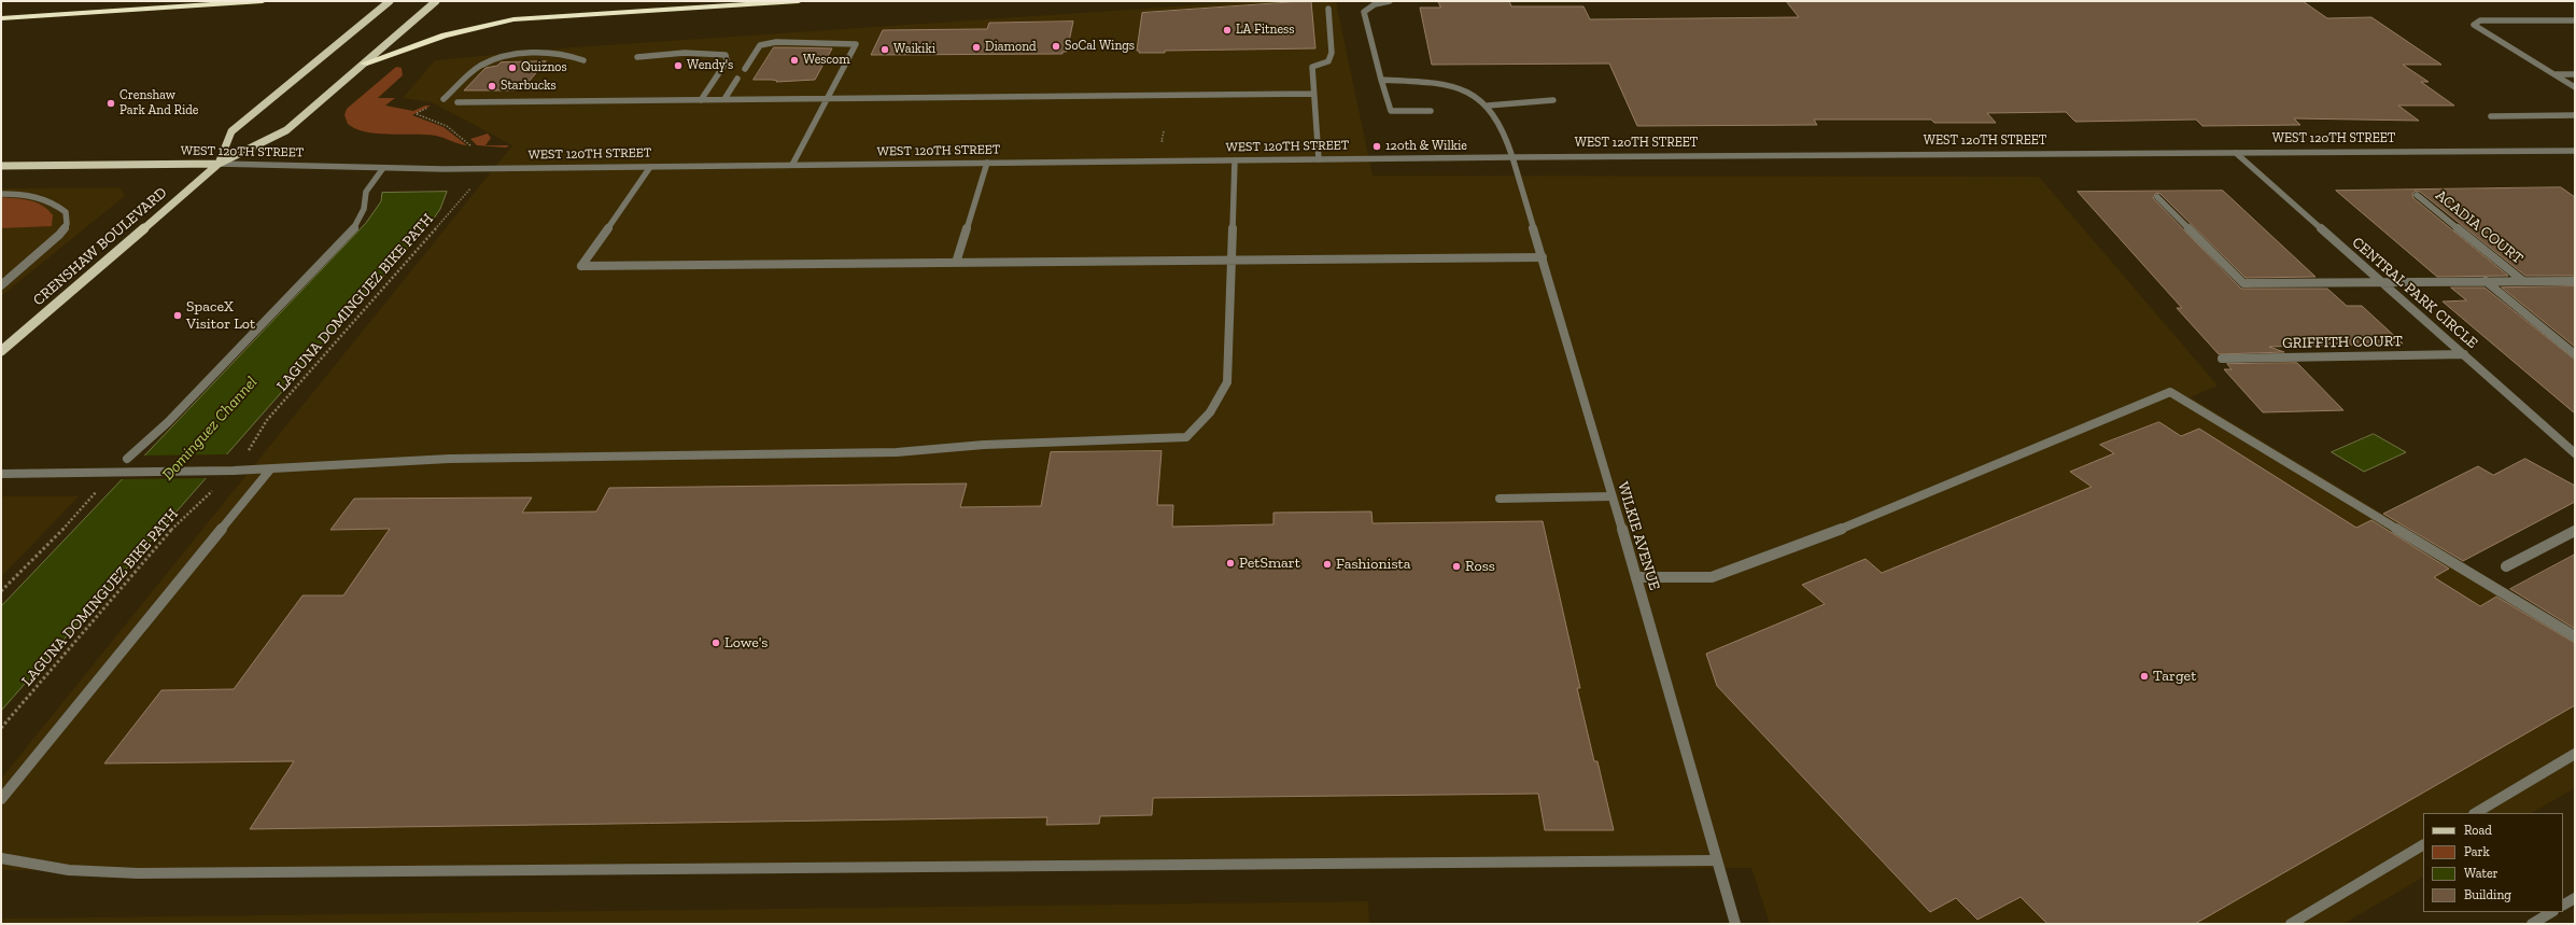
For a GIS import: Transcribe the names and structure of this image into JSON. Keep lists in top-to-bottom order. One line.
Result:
{"streets":{"main road":["WEST 120TH STREET","CRENSHAW BOULEVARD"],"street":["ACADIA COURT","CENTRAL PARK CIRCLE","GRIFFITH COURT","WILKIE AVENUE"],"path":["LAGUNA DOMINGUEZ BIKE PATH"]},"crossings":[["WEST 120TH STREET","CRENSHAW BOULEVARD"],["WEST 120TH STREET","CENTRAL PARK CIRCLE"],["WEST 120TH STREET","LAGUNA DOMINGUEZ BIKE PATH"],["WEST 120TH STREET","WILKIE AVENUE"],["CENTRAL PARK CIRCLE","GRIFFITH COURT"]],"water":["Dominguez Channel"],"places":["LA Fitness","SoCal Wings","Diamond","Waikiki","Wescom","Wendy's","Quiznos","Starbucks","Crenshaw Park And Ride","120th & Wilkie","SpaceX Visitor Lot","PetSmart","Fashionista","Ross","Lowe's","Target"],"legend":["Road","Park","Water","Building"]}
